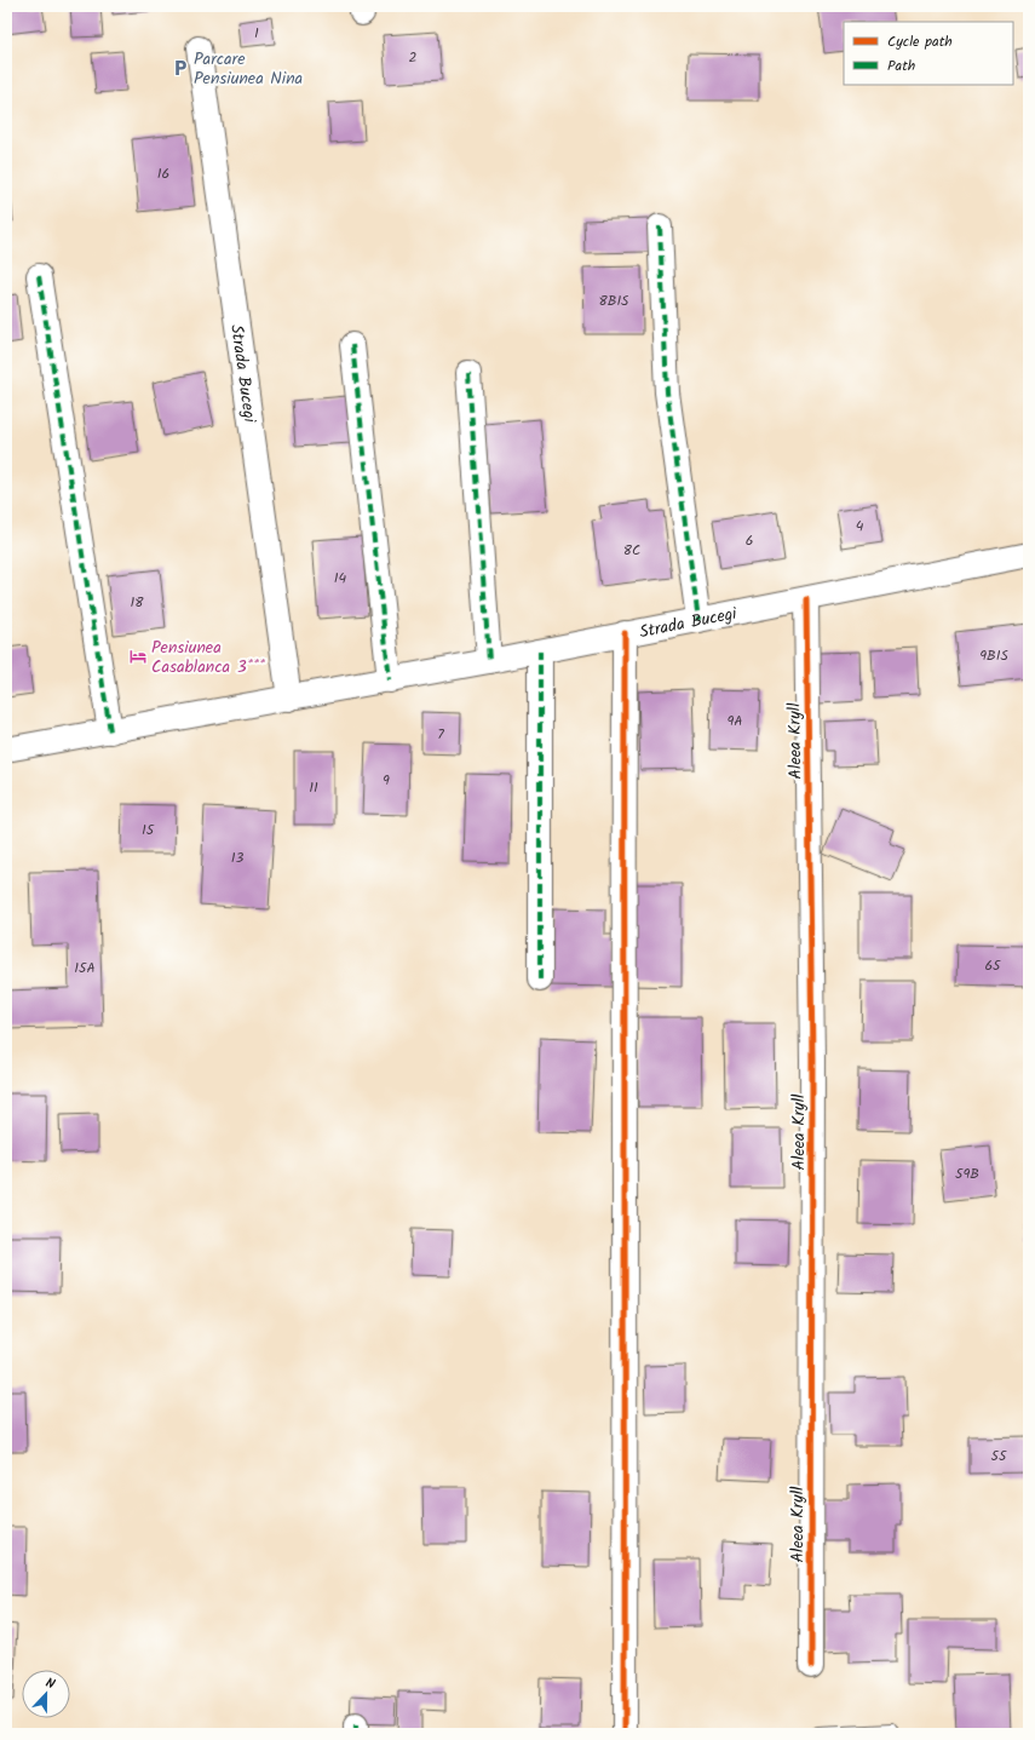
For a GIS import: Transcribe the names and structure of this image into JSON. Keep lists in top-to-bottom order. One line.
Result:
{"streets":{"street":["Strada Bucegi","Aleea Kryll"]},"crossings":[["Strada Bucegi","Aleea Kryll"]],"places":{"parking":["Parcare Pensiunea Nina"],"hotel":["Pensiunea Casablanca 3***"]},"house_numbers":["1","2","16","8BIS","4","6","8C","14","18","9BIS","9A","7","9","11","15","13","65","15A","59B","55"],"legend":["Cycle path","Path"],"north":"top"}
